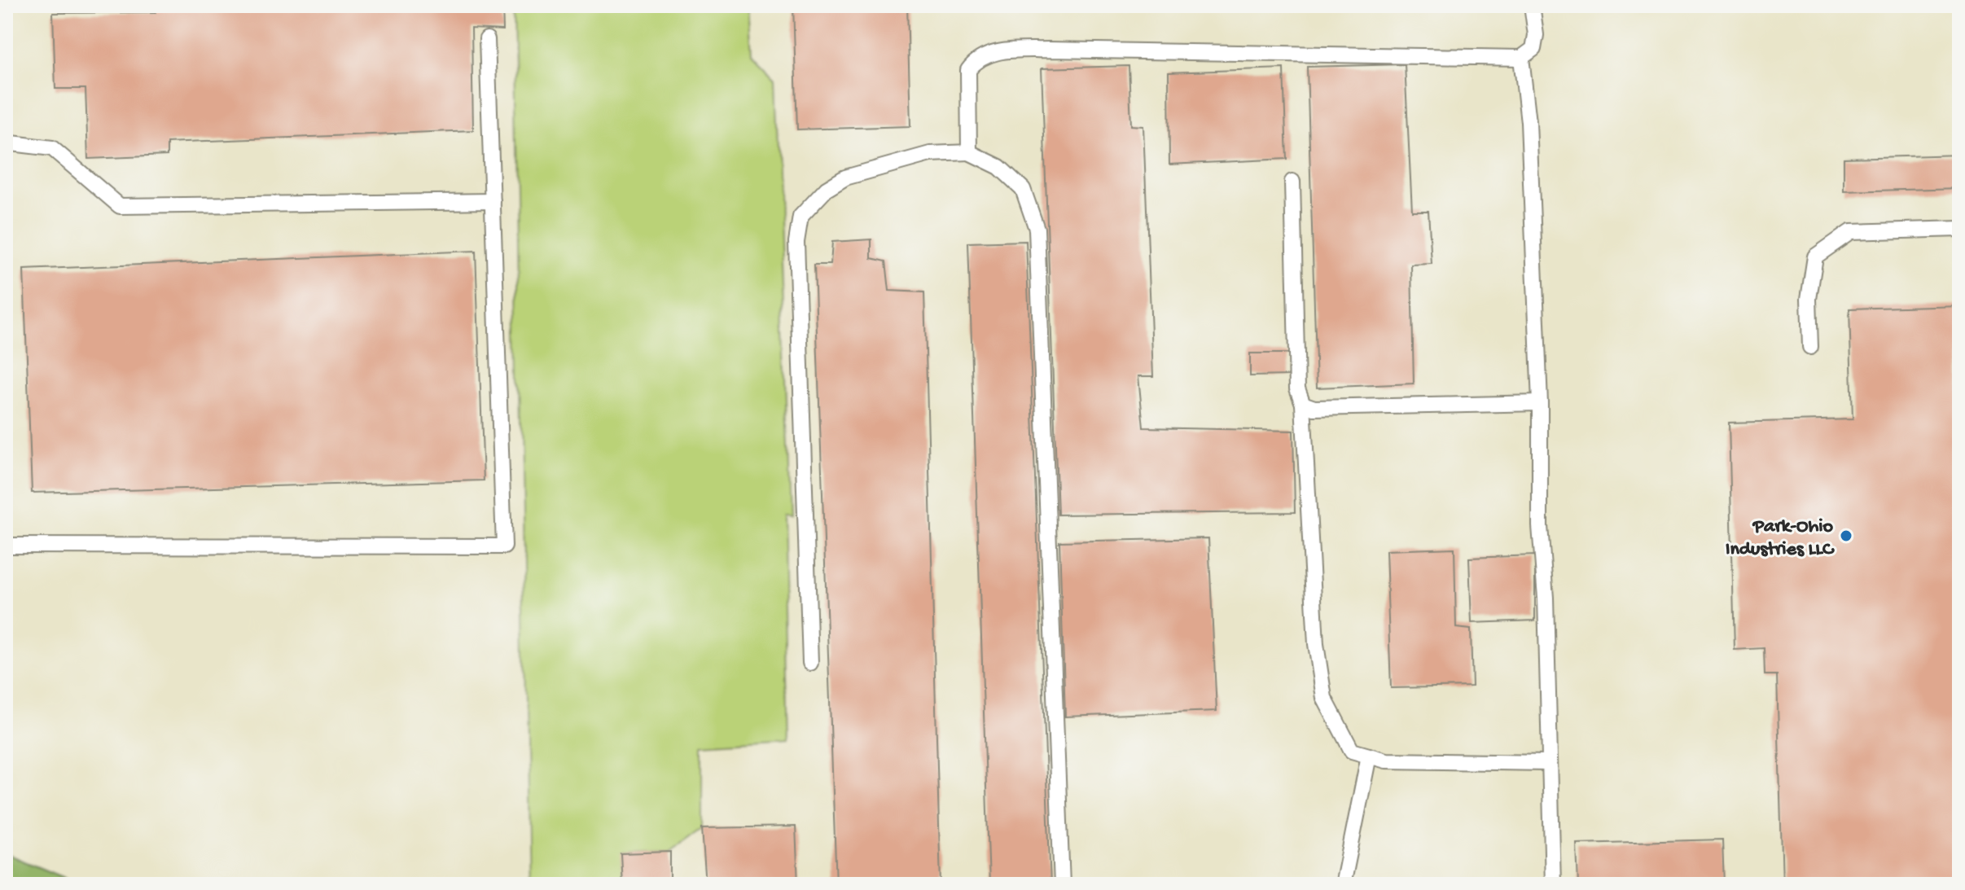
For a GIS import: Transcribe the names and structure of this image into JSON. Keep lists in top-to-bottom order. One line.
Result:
{"places":["Park-Ohio Industries LLC"]}
